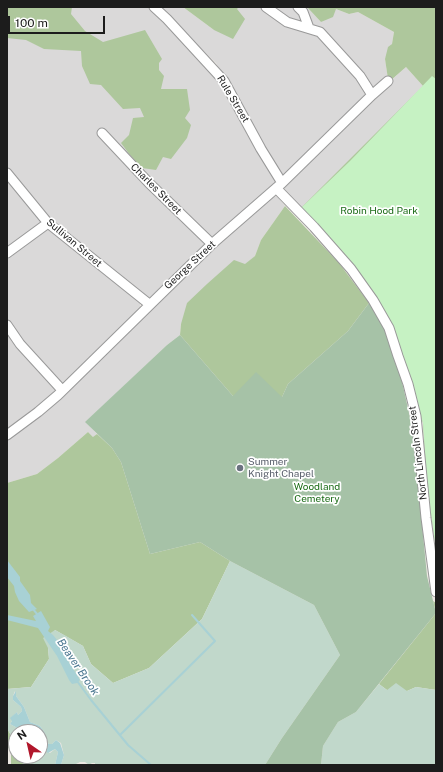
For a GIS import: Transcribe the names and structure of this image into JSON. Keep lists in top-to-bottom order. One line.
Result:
{"streets":{"street":["Rule Street","Charles Street","Sullivan Street","George Street","North Lincoln Street"]},"crossings":[["Rule Street","George Street"],["Rule Street","North Lincoln Street"],["Charles Street","George Street"],["Sullivan Street","George Street"],["George Street","North Lincoln Street"]],"water":["Beaver Brook"],"parks":["Robin Hood Park","Woodland Cemetery"],"places":["Summer Knight Chapel"],"scale_bar":"100 m","north":"top left"}
